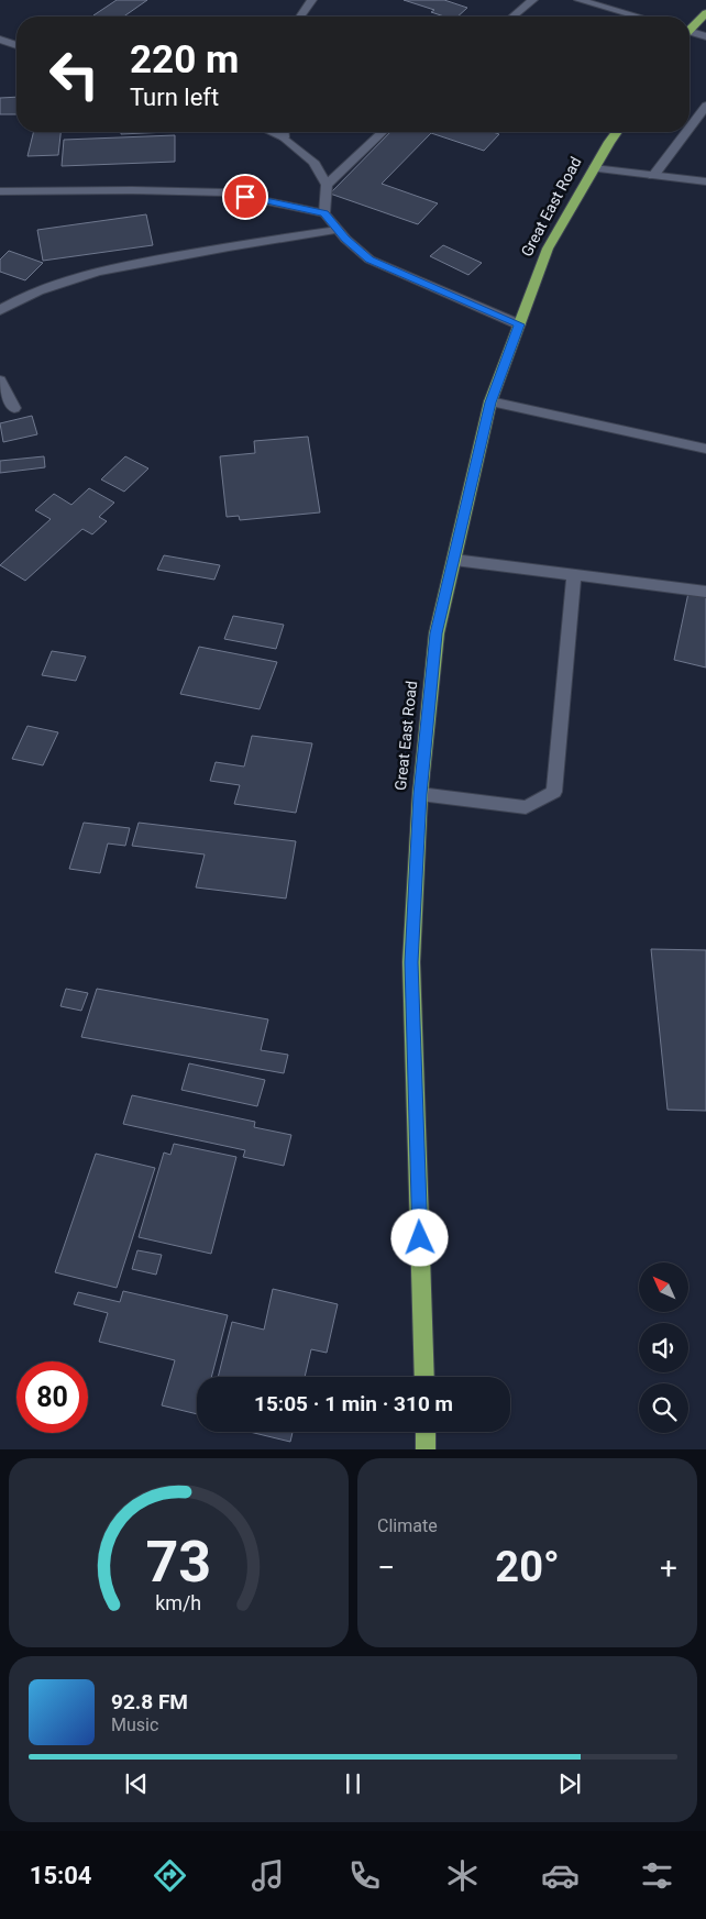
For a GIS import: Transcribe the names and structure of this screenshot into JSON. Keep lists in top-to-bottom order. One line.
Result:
{"streets":{"highway":["Great East Road"]},"north":"top left","page":{"turn":["220 m","Turn left"],"limit":"80","trip":"15:05 · 1 min · 310 m","tile":"Climate","heat":["−","20°","+"],"song":["92.8 FM","Music"],"tabs":"15:04","gauge":["73","km/h"]}}
